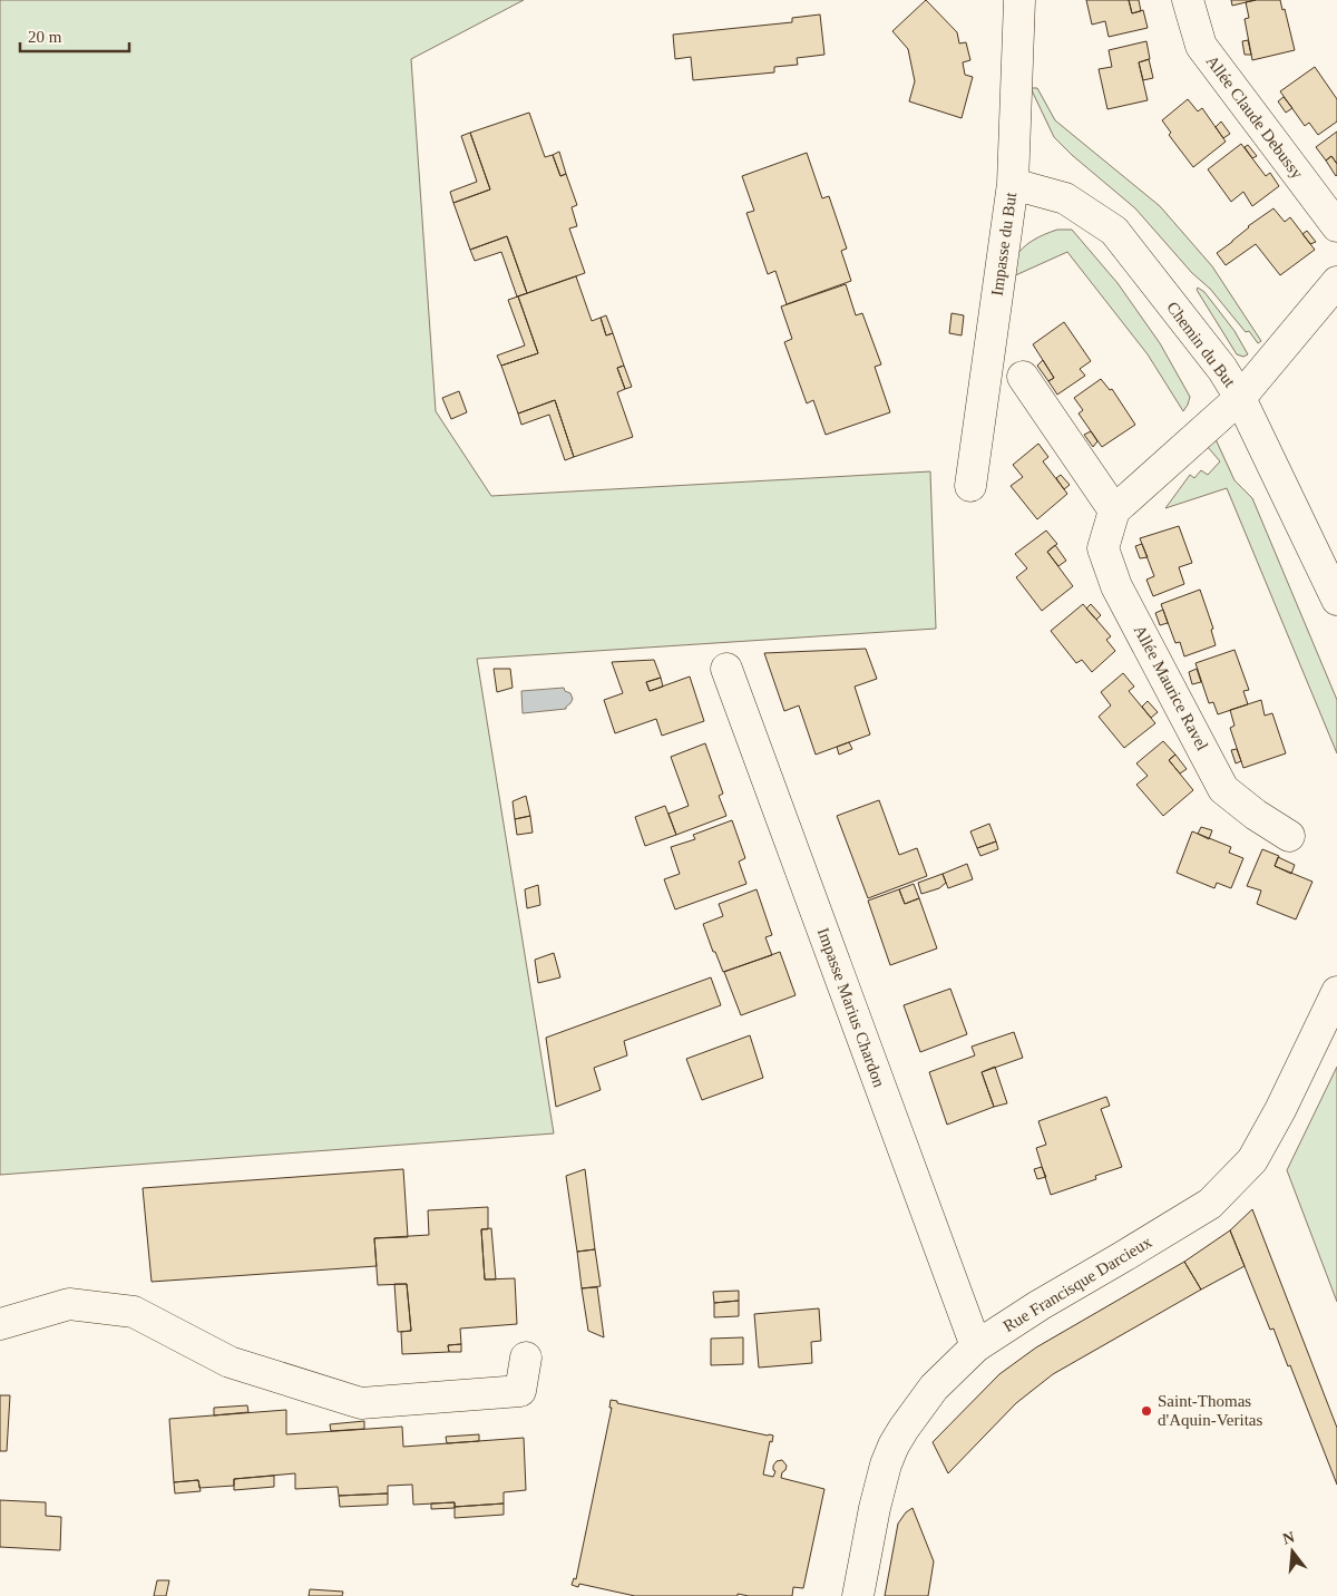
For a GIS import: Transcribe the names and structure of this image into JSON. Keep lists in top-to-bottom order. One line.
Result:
{"streets":{"street":["Allée Claude Debussy","Impasse du But","Chemin du But","Allée Maurice Ravel","Impasse Marius Chardon","Rue Francisque Darcieux"]},"crossings":[["Impasse du But","Chemin du But"],["Impasse Marius Chardon","Rue Francisque Darcieux"]],"places":["Saint-Thomas d'Aquin-Veritas"],"scale_bar":"20 m","north":"top"}
